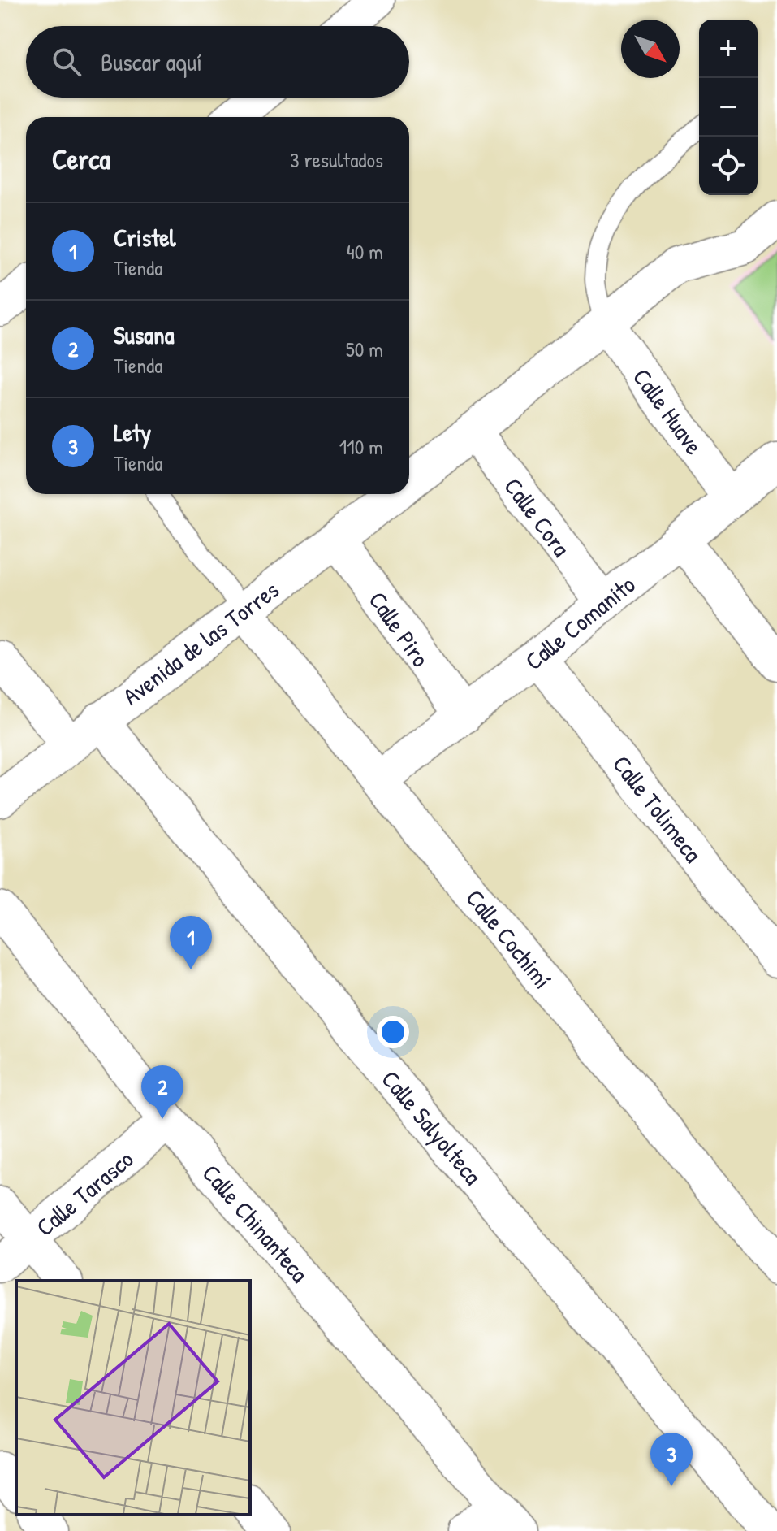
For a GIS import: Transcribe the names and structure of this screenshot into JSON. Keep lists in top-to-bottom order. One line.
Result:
{"streets":{"street":["Calle Huave","Calle Cora","Calle Comanito","Calle Piro","Avenida de las Torres","Calle Tolimeca","Calle Cochimí","Calle Salyolteca","Calle Tarasco","Calle Chinanteca"]},"crossings":[["Calle Huave","Calle Comanito"],["Calle Huave","Avenida de las Torres"],["Calle Cora","Calle Comanito"],["Calle Cora","Avenida de las Torres"],["Calle Comanito","Calle Piro"],["Calle Comanito","Calle Tolimeca"],["Calle Comanito","Calle Cochimí"],["Calle Piro","Avenida de las Torres"],["Avenida de las Torres","Calle Cochimí"],["Avenida de las Torres","Calle Salyolteca"],["Calle Tarasco","Calle Chinanteca"]],"north":"bottom right","page":{"map_buttons":["+","−"],"search":"Buscar aquí","heading":["Cerca","3 resultados"],"list":[{"mark":"1","name":"Cristel","note":"Tienda","value":"40 m"},{"mark":"2","name":"Susana","note":"Tienda","value":"50 m"},{"mark":"3","name":"Lety","note":"Tienda","value":"110 m"}],"pins":["1","2","3"]}}
